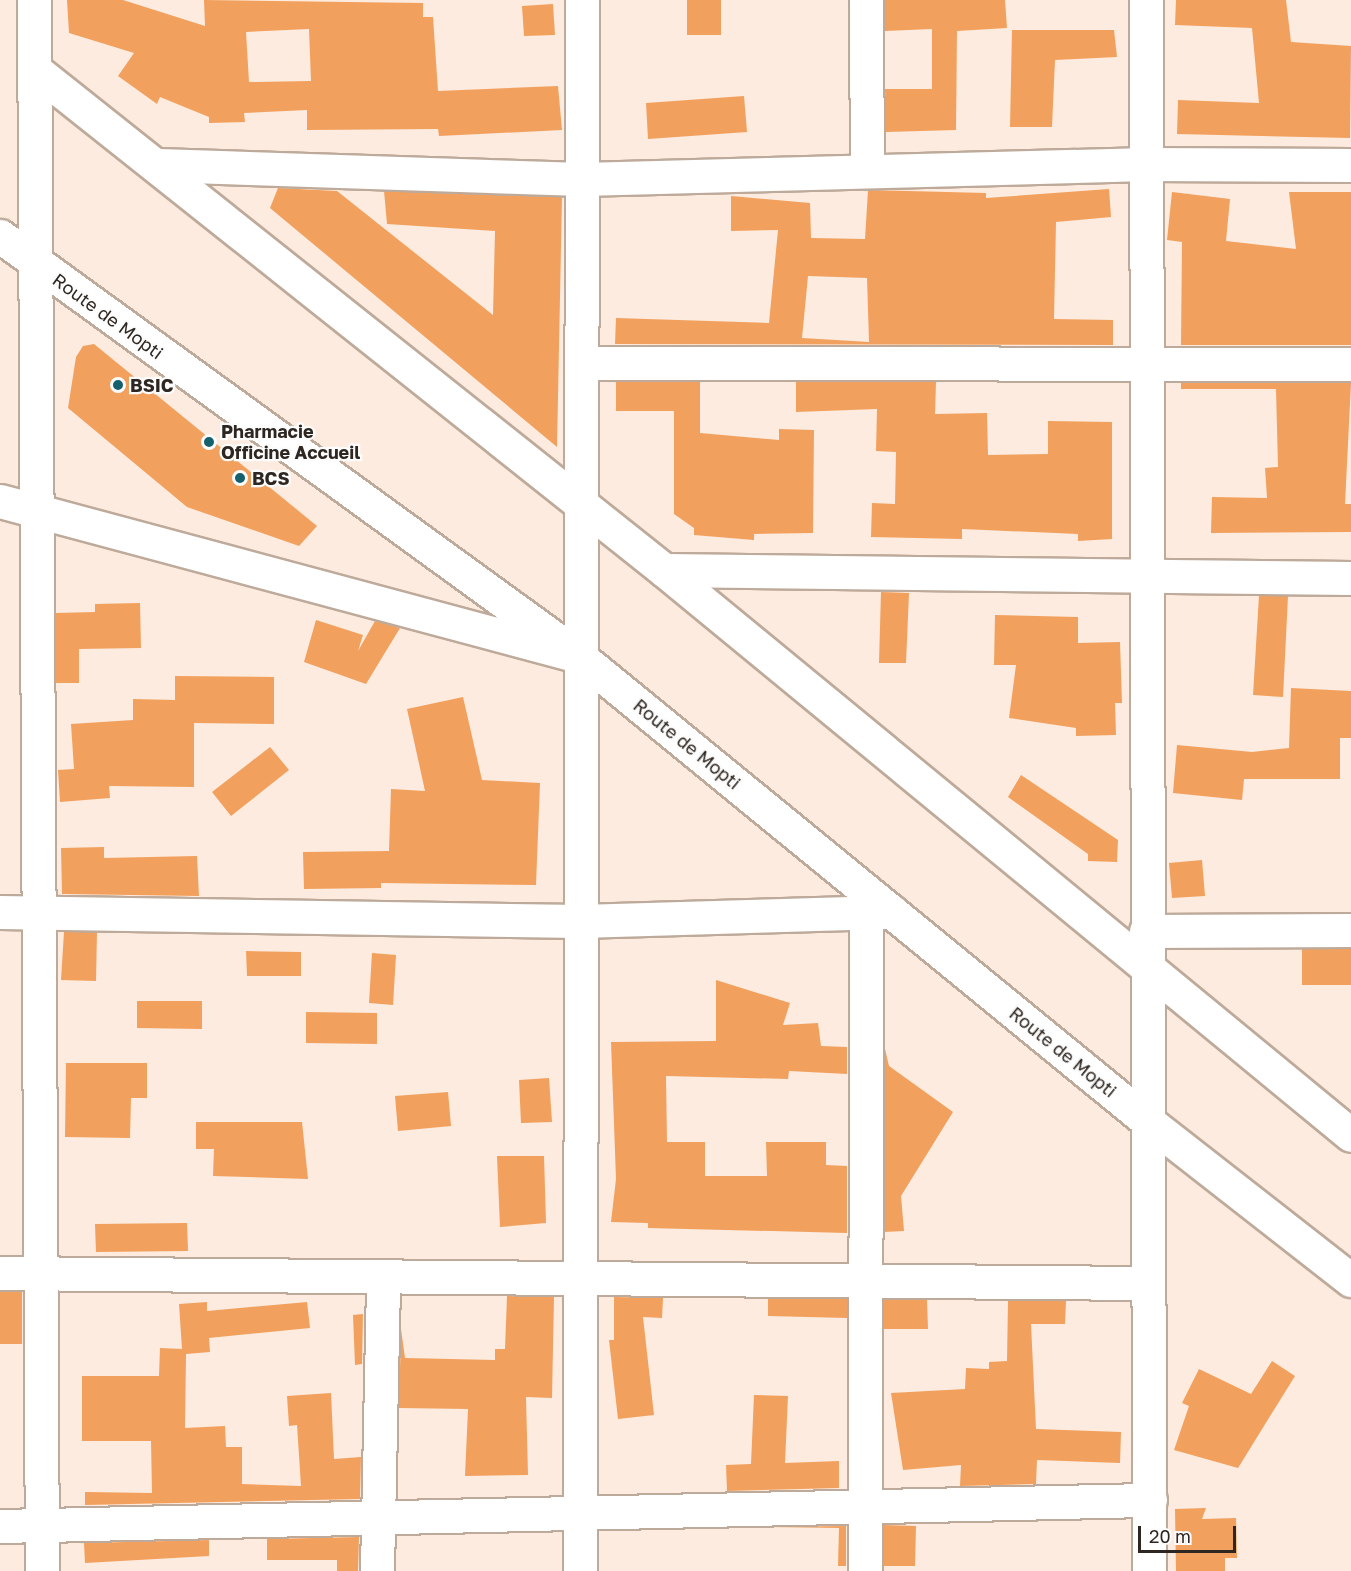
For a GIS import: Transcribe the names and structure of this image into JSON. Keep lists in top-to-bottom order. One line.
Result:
{"streets":{"main road":["Route de Mopti"]},"places":["BSIC","Pharmacie Officine Accueil","BCS"],"scale_bar":"20 m"}
